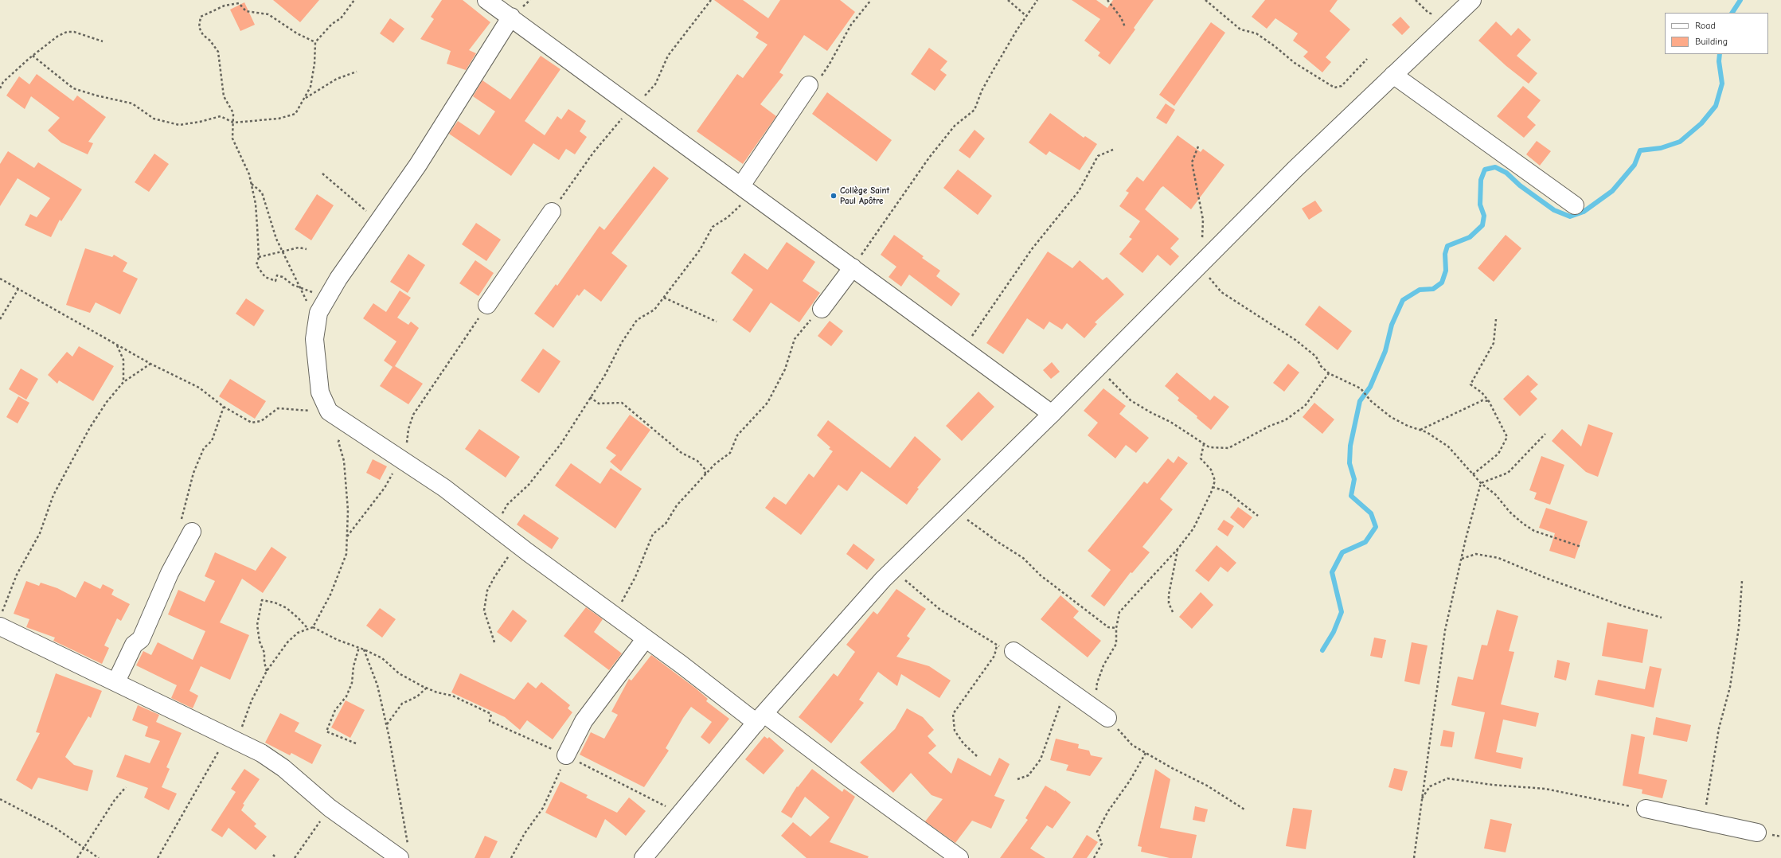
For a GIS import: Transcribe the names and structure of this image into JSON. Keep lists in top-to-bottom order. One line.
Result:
{"places":["Collège Saint Paul Apôtre"],"legend":["Road","Building"]}
